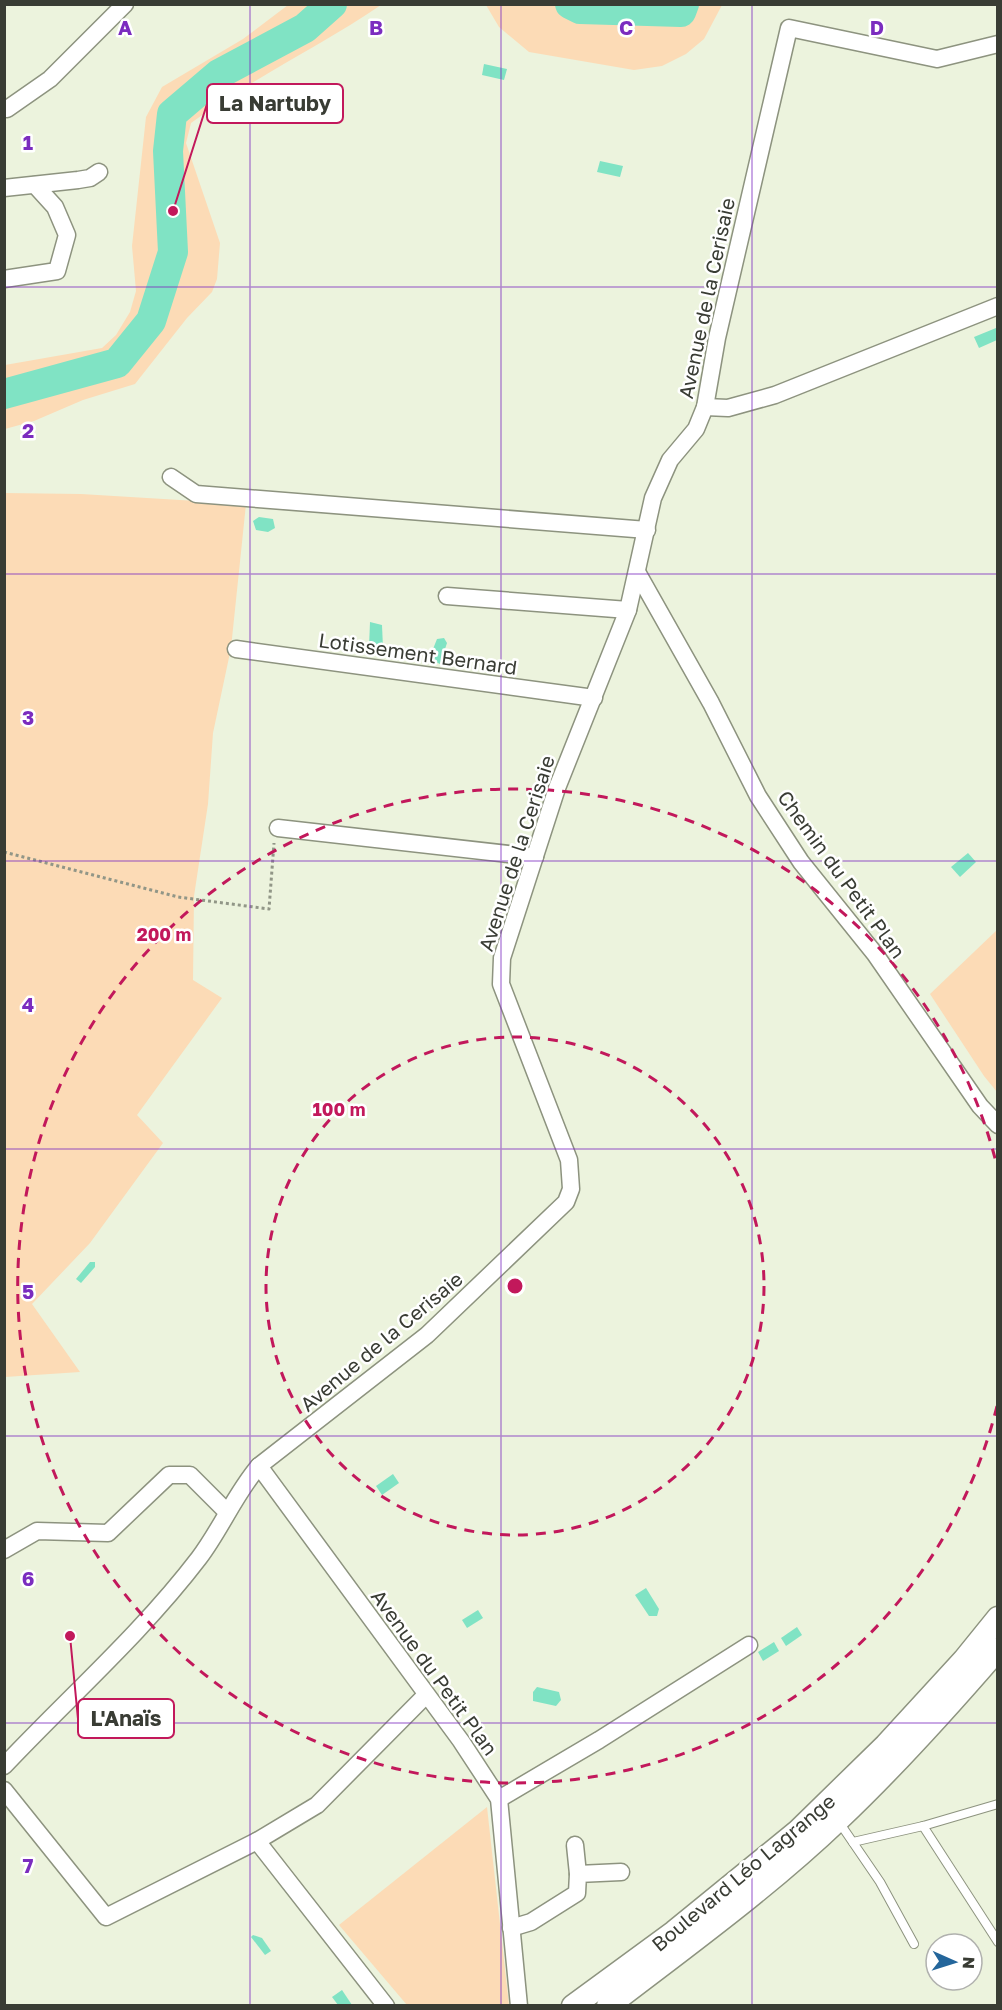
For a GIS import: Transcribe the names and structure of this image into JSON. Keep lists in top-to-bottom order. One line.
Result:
{"streets":{"main road":["Boulevard Léo Lagrange"],"street":["Avenue de la Cerisaie","Lotissement Bernard","Chemin du Petit Plan","Avenue du Petit Plan"]},"crossings":[["Avenue de la Cerisaie","Lotissement Bernard"],["Avenue de la Cerisaie","Chemin du Petit Plan"],["Avenue de la Cerisaie","Avenue du Petit Plan"]],"places":["La Nartuby","L'Anaïs"],"north":"right","grid":{"columns":["A","B","C","D"],"rows":["1","2","3","4","5","6","7"]},"rings":["200 m","100 m"]}
